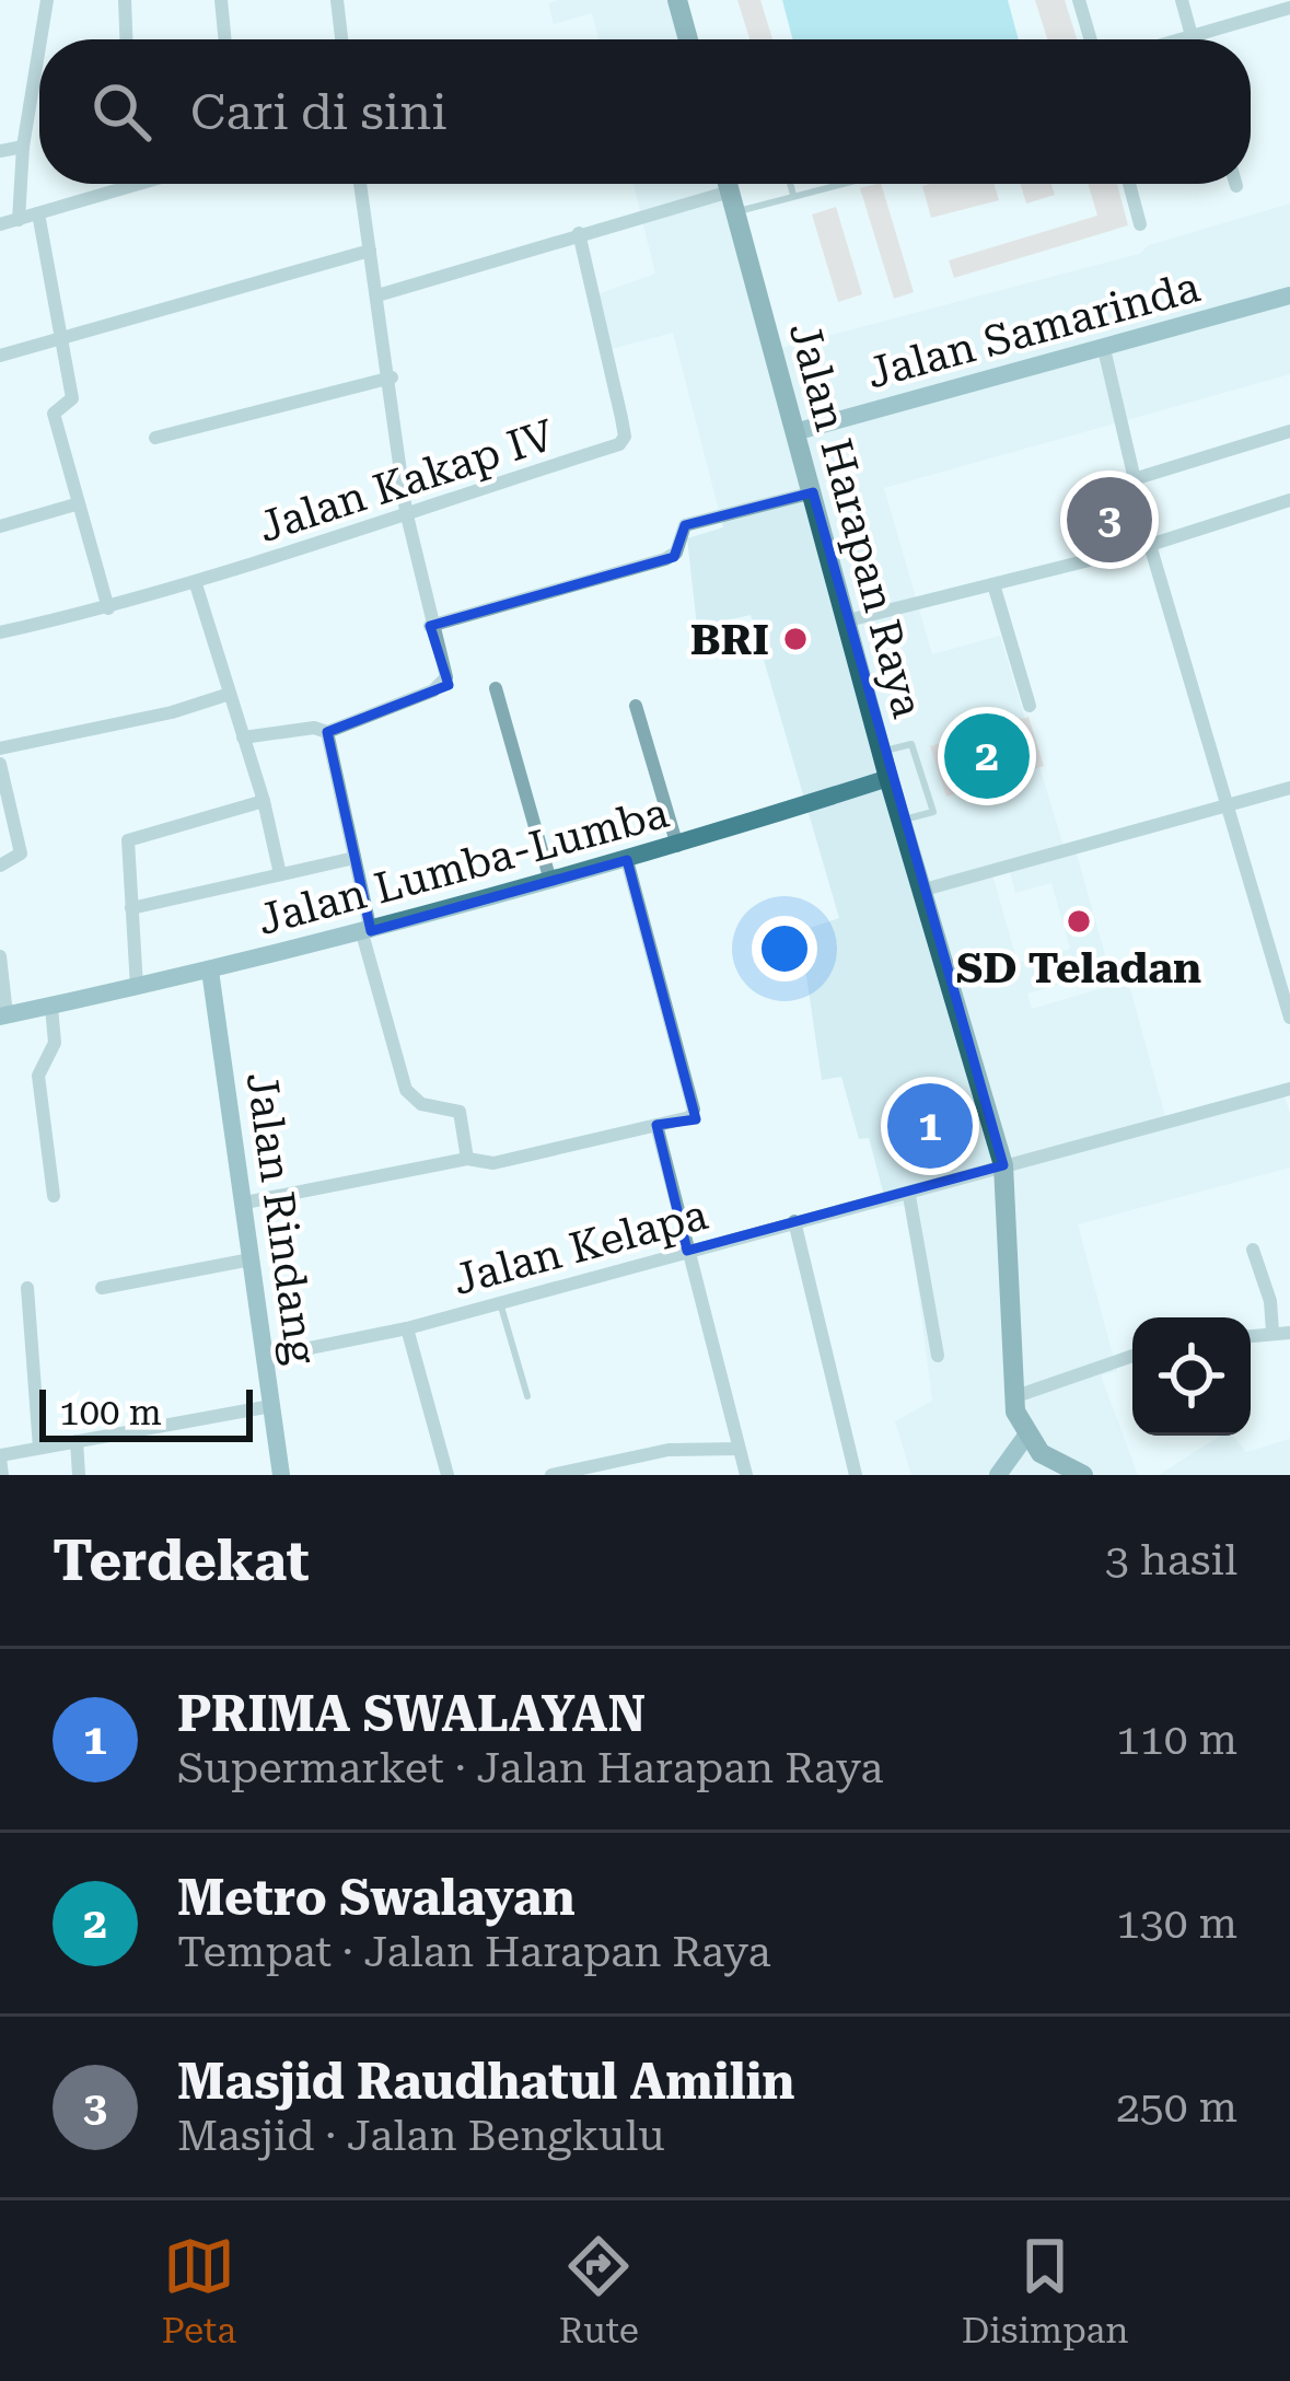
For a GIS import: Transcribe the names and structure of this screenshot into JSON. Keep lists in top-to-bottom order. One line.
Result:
{"streets":{"main road":["Jalan Harapan Raya"],"street":["Jalan Samarinda","Jalan Kakap IV","Jalan Lumba-Lumba","Jalan Rindang","Jalan Kelapa"]},"crossings":[["Jalan Samarinda","Jalan Harapan Raya"],["Jalan Harapan Raya","Jalan Lumba-Lumba"],["Jalan Harapan Raya","Jalan Kelapa"],["Jalan Lumba-Lumba","Jalan Rindang"],["Jalan Rindang","Jalan Kelapa"]],"places":["BRI","SD Teladan"],"scale_bar":"100 m","page":{"search":"Cari di sini","pins":["3","2","1"],"scale":"100 m","heading":["Terdekat","3 hasil"],"list":[{"mark":"1","name":"PRIMA SWALAYAN","note":"Supermarket · Jalan Harapan Raya","value":"110 m"},{"mark":"2","name":"Metro Swalayan","note":"Tempat · Jalan Harapan Raya","value":"130 m"},{"mark":"3","name":"Masjid Raudhatul Amilin","note":"Masjid · Jalan Bengkulu","value":"250 m"}],"nav":["Peta","Rute","Disimpan"]}}
